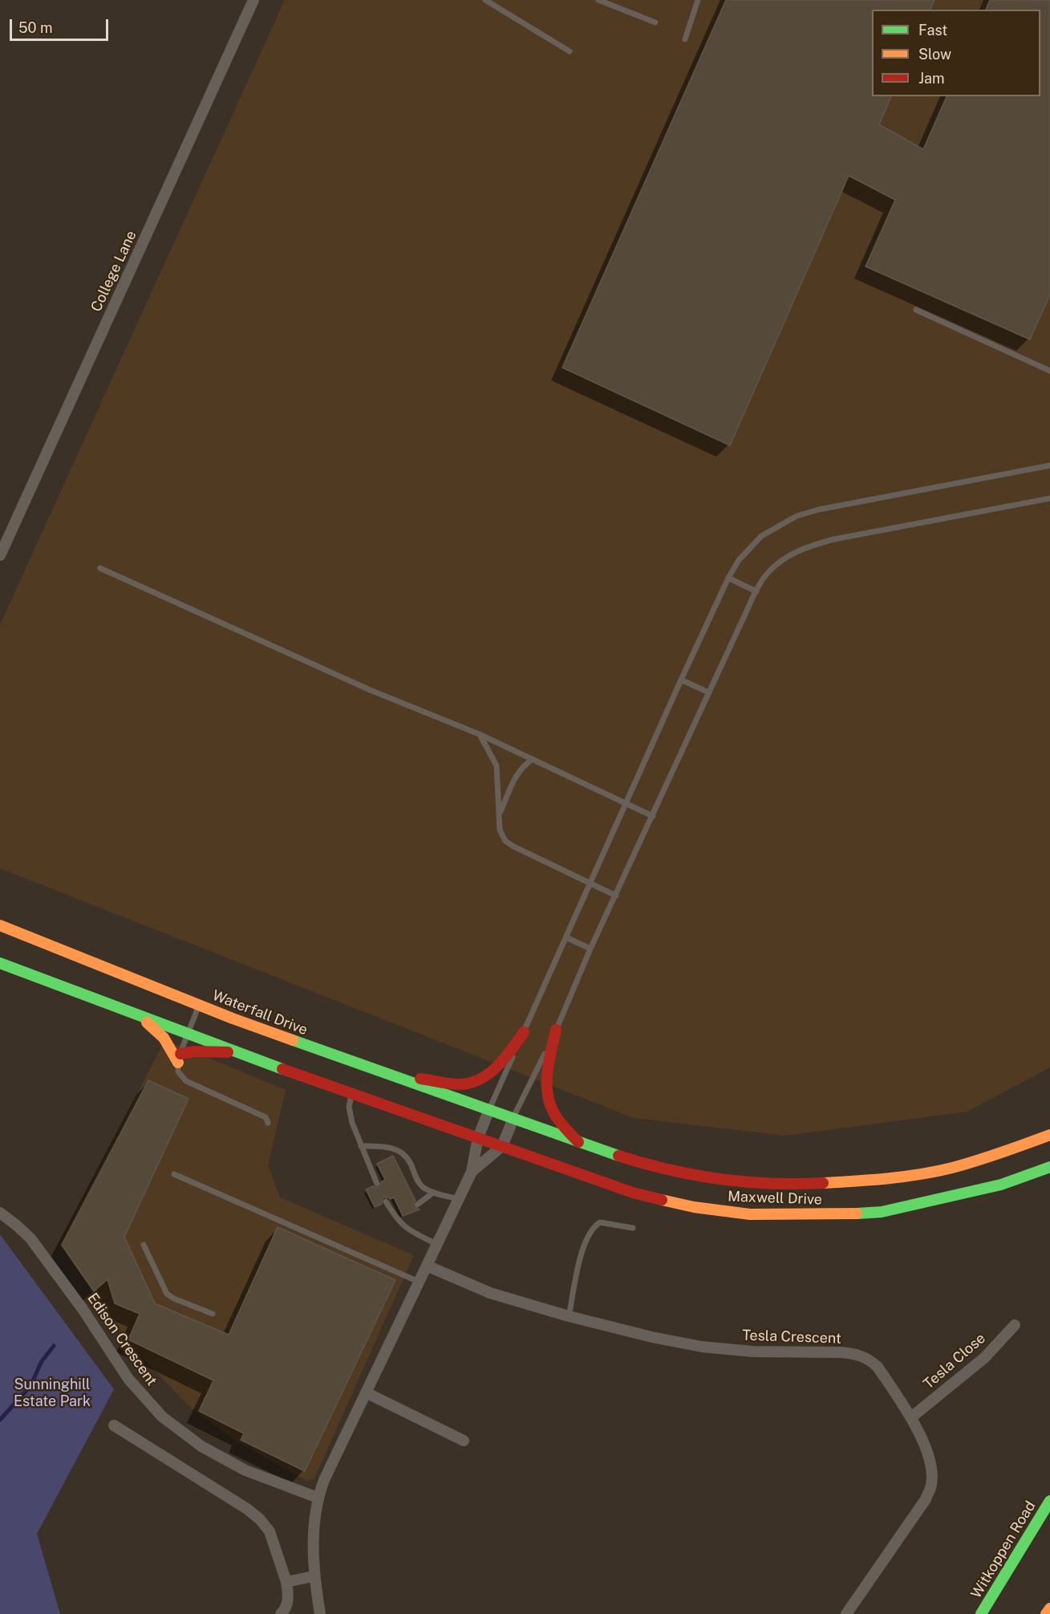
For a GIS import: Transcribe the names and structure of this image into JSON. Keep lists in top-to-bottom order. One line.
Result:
{"streets":{"main road":["Waterfall Drive","Maxwell Drive","Witkoppen Road"],"street":["College Lane","Tesla Crescent","Edison Crescent","Tesla Close"]},"crossings":[["Waterfall Drive","Maxwell Drive"],["Tesla Crescent","Tesla Close"]],"parks":["Sunninghill Estate Park"],"legend":["Fast","Slow","Jam"],"scale_bar":"50 m"}
